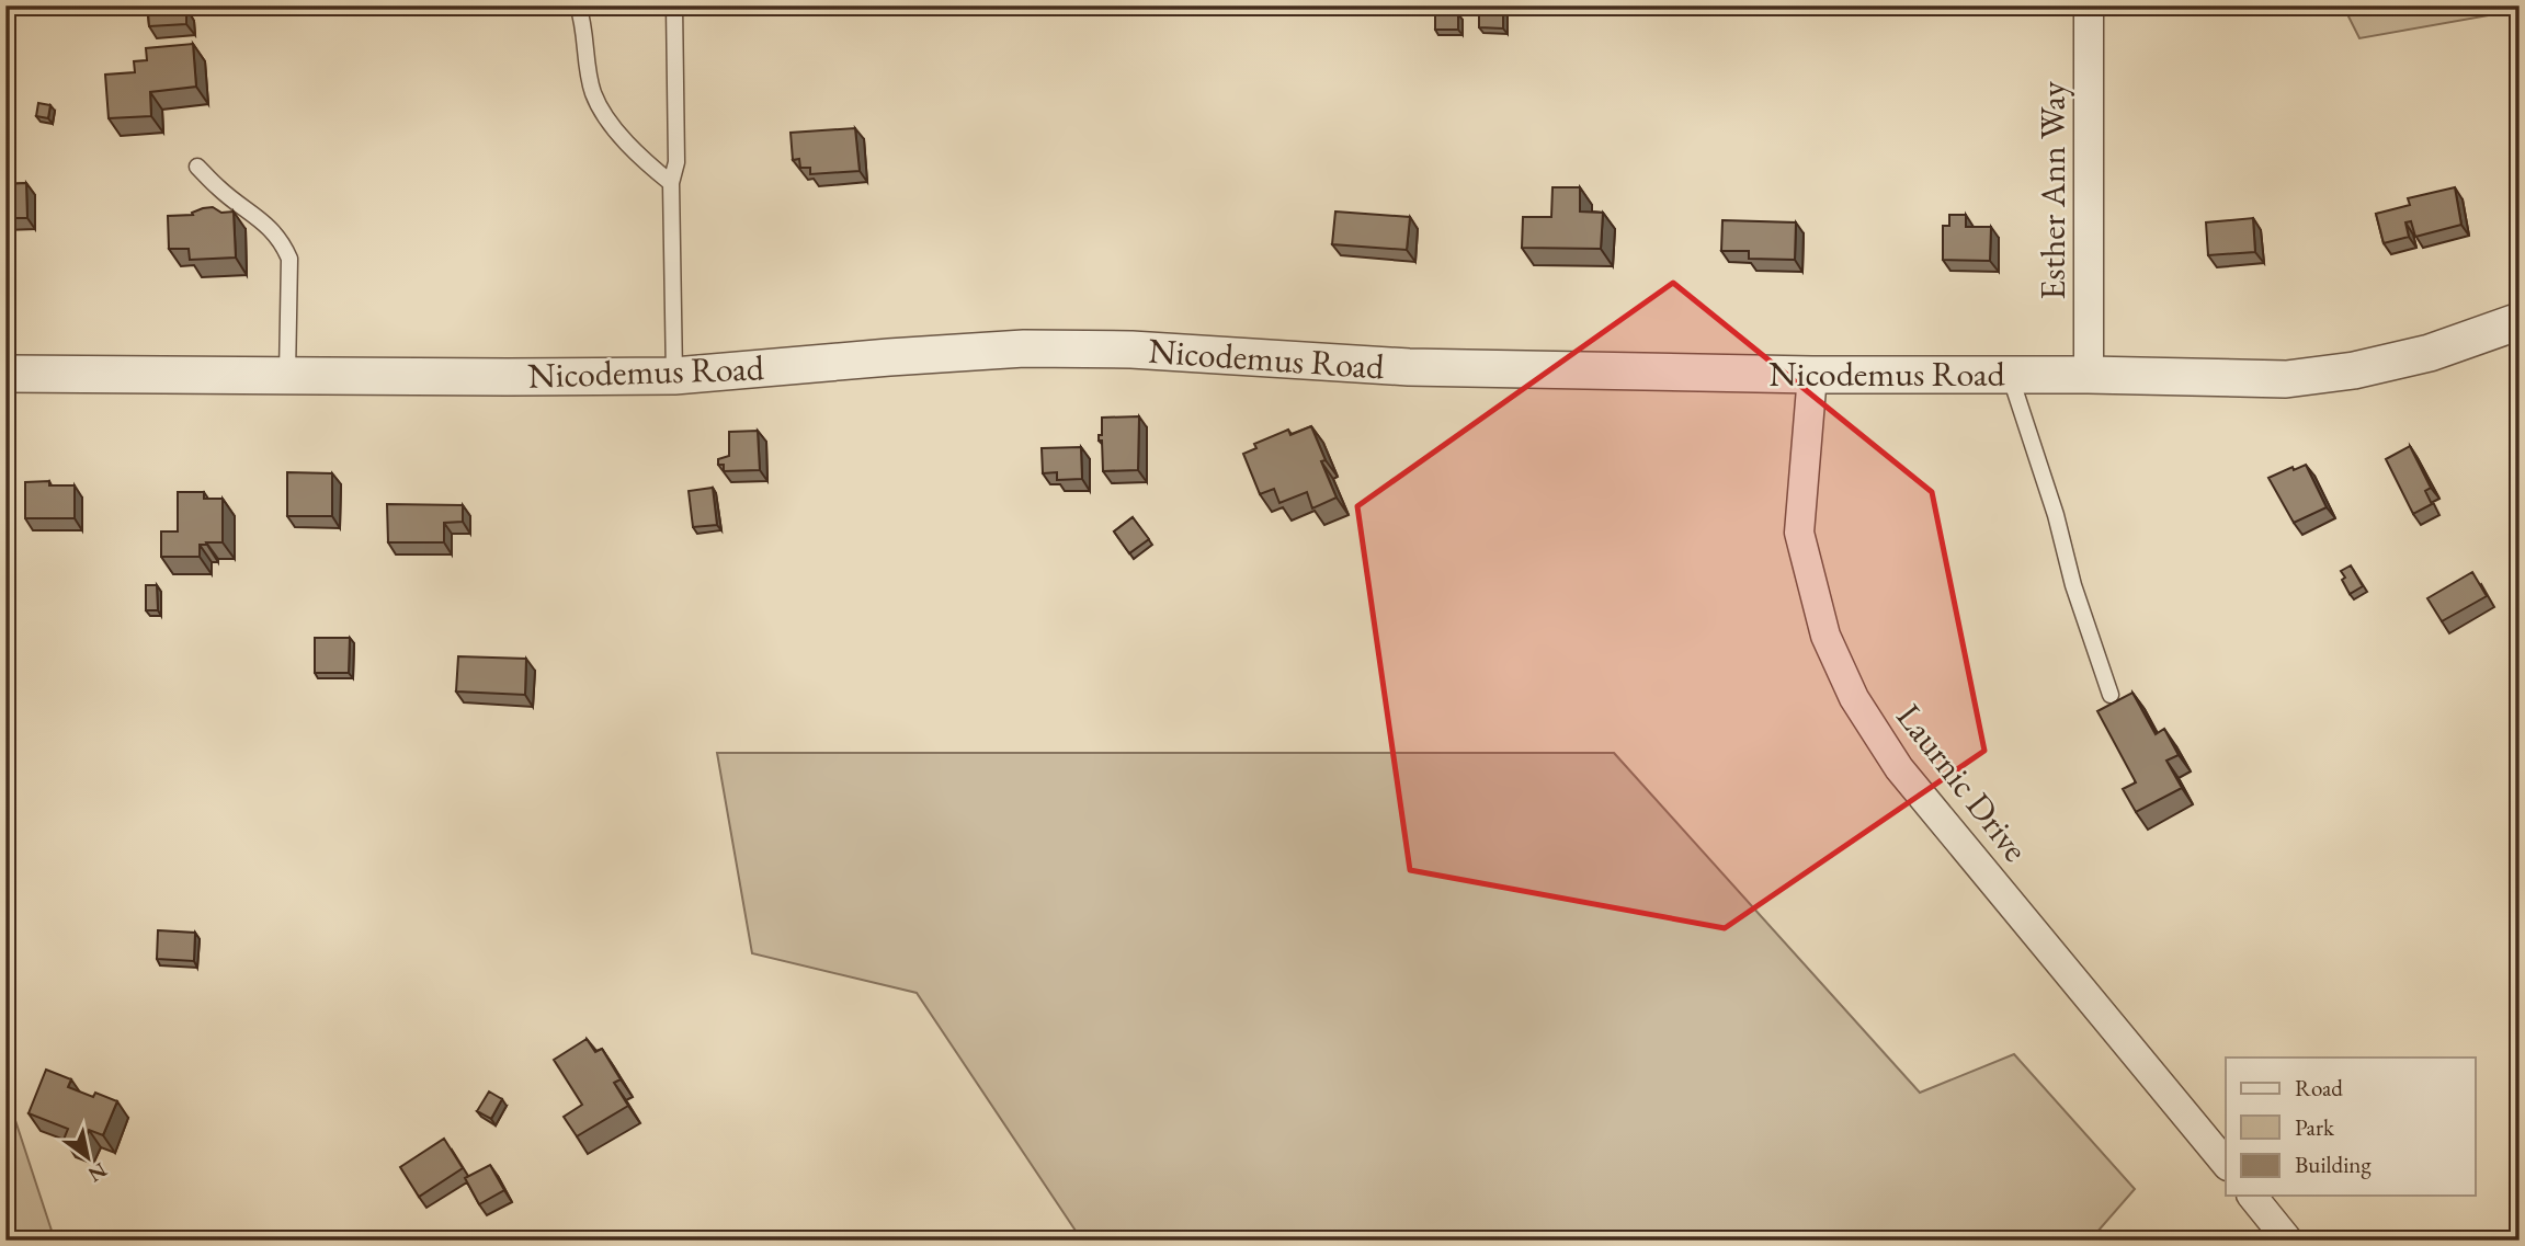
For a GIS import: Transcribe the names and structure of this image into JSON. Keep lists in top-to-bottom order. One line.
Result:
{"streets":{"street":["Esther Ann Way","Nicodemus Road","Laurnic Drive"]},"crossings":[["Esther Ann Way","Nicodemus Road"],["Nicodemus Road","Laurnic Drive"]],"legend":["Road","Park","Building"],"north":"bottom right"}
